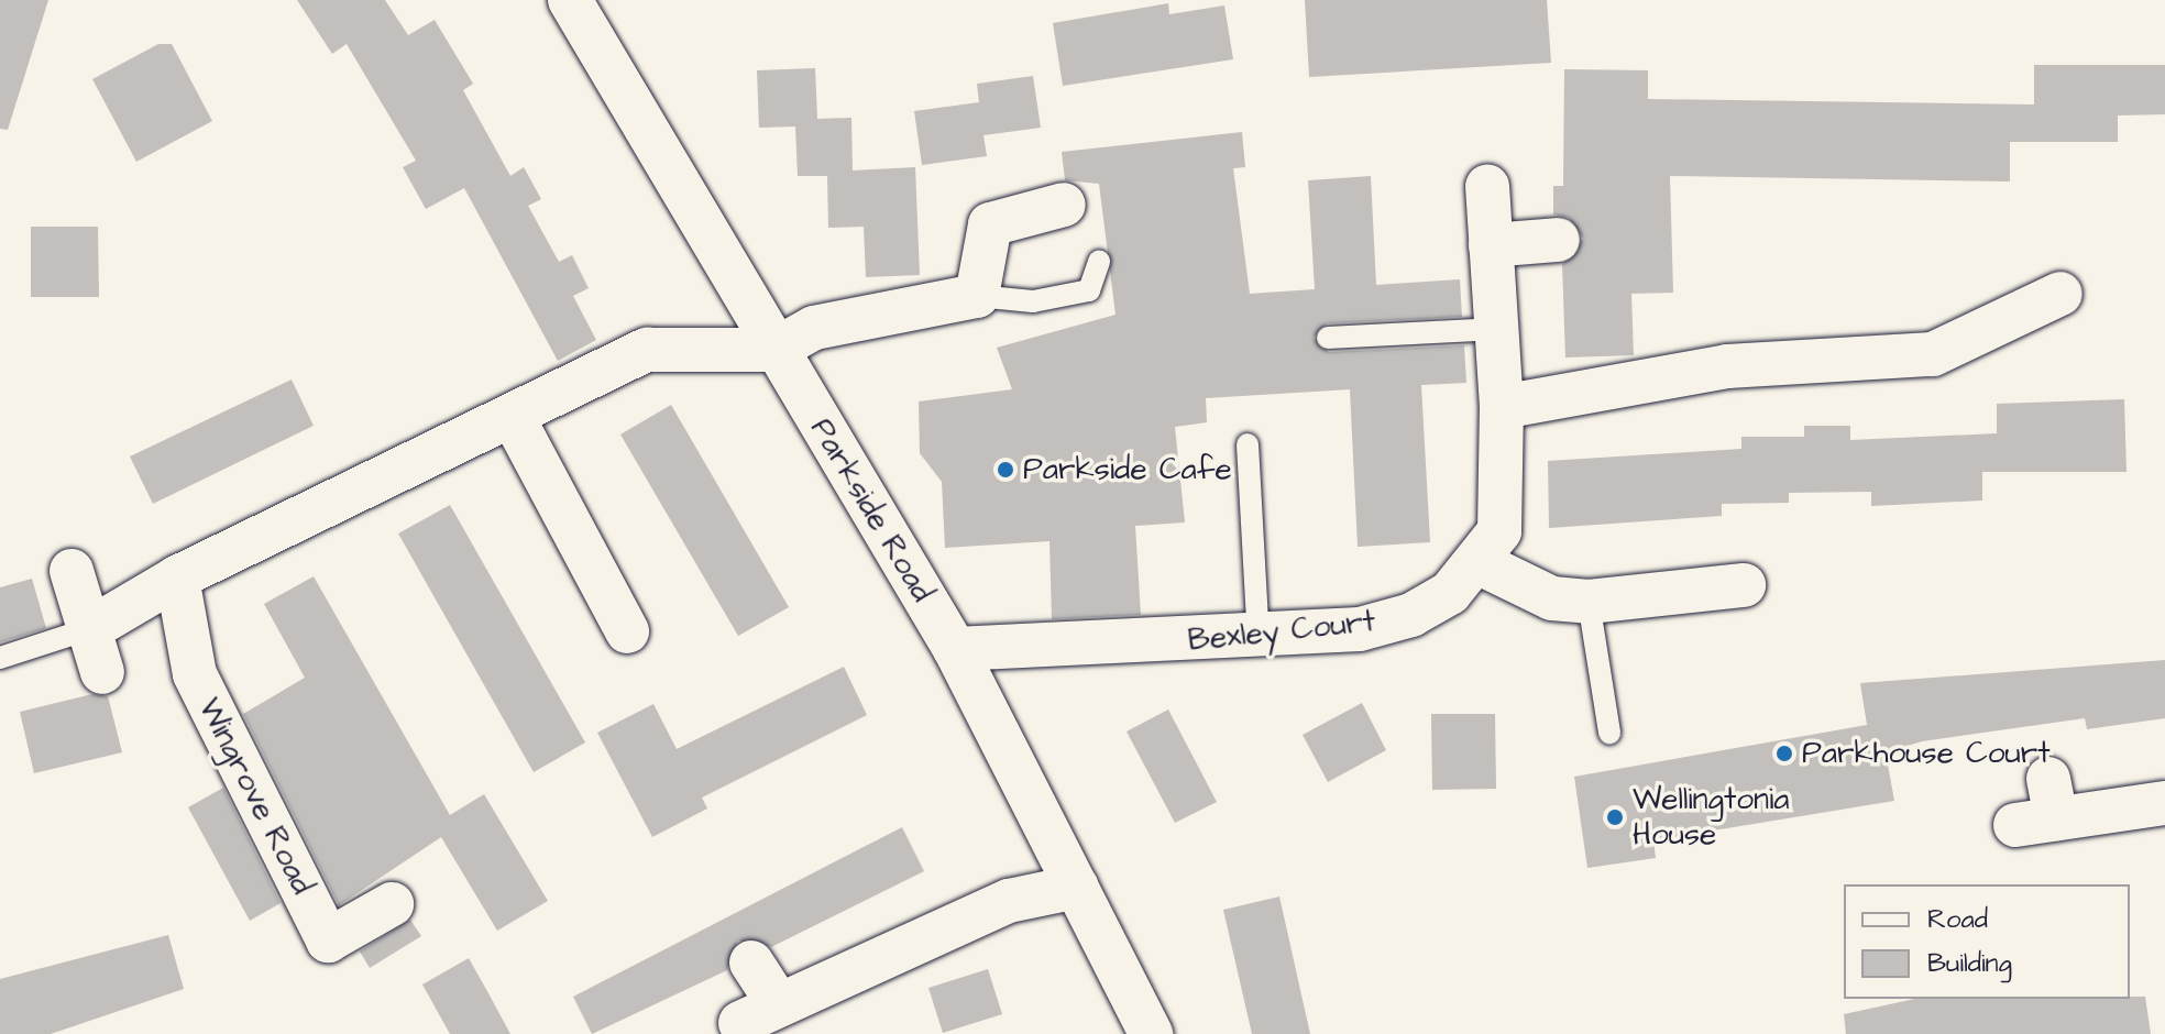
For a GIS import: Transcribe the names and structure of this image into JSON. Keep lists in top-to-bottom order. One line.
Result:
{"streets":{"street":["Parkside Road","Bexley Court","Wingrove Road"]},"crossings":[["Parkside Road","Bexley Court"]],"places":["Parkside Cafe","Parkhouse Court","Wellingtonia House"],"legend":["Road","Building"]}
